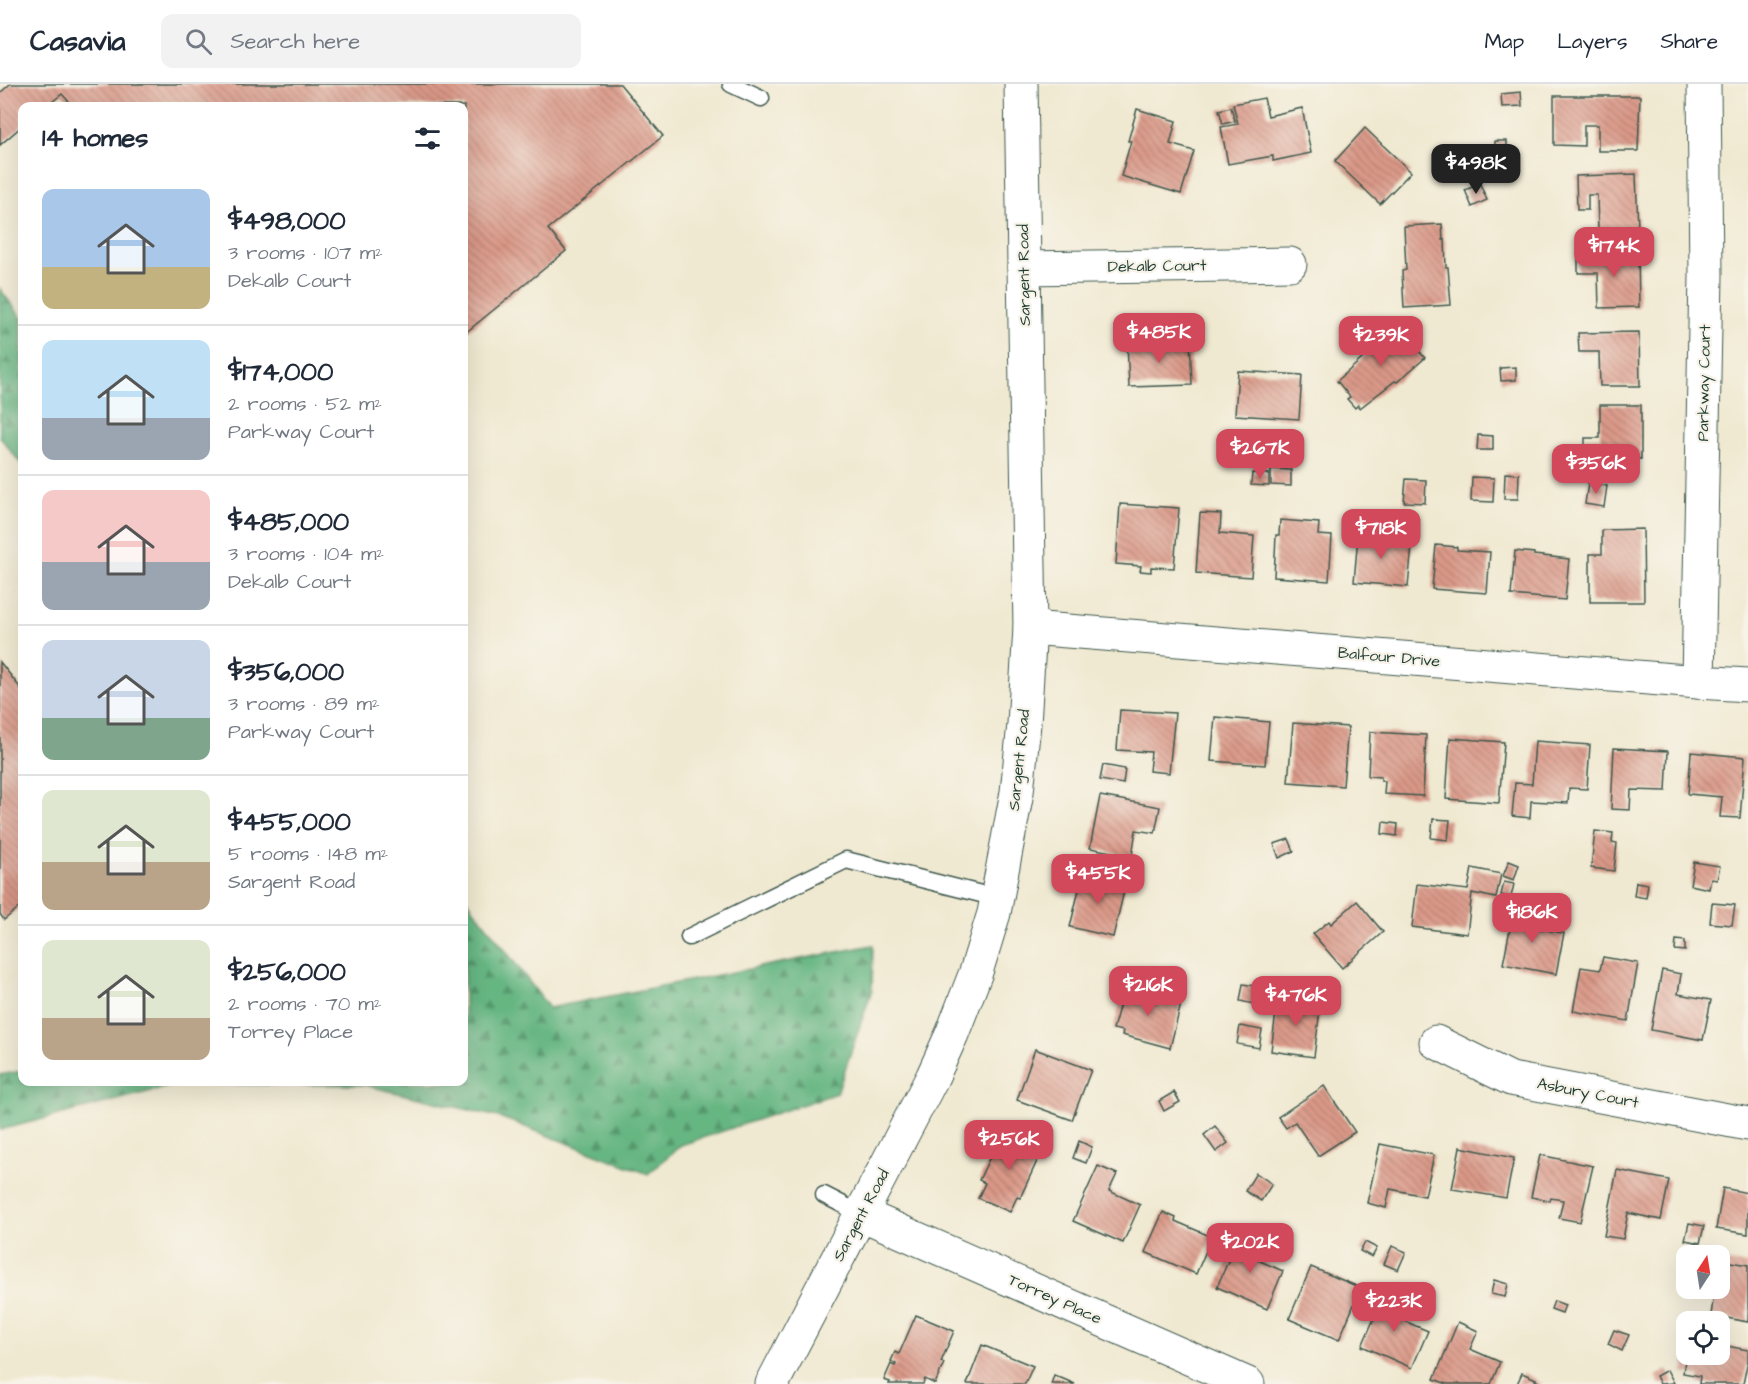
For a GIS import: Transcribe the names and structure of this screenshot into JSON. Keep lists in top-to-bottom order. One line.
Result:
{"streets":{"street":["Dekalb Court","Sargent Road","Parkway Court","Balfour Drive","Asbury Court","Torrey Place"]},"crossings":[["Dekalb Court","Sargent Road"],["Sargent Road","Balfour Drive"],["Sargent Road","Torrey Place"],["Parkway Court","Balfour Drive"]],"north":"top","page":{"header":"Casavia","search":"Search here","nav":["Map","Layers","Share"],"heading":"14 homes","price":["$498K","$174K","$485K","$239K","$267K","$356K","$718K","$455K","$186K","$216K","$476K","$256K","$202K","$223K"],"list":[{"name":"$498,000","note":"3 rooms · 107 m² · Dekalb Court"},{"name":"$174,000","note":"2 rooms · 52 m² · Parkway Court"},{"name":"$485,000","note":"3 rooms · 104 m² · Dekalb Court"},{"name":"$356,000","note":"3 rooms · 89 m² · Parkway Court"},{"name":"$455,000","note":"5 rooms · 148 m² · Sargent Road"},{"name":"$256,000","note":"2 rooms · 70 m² · Torrey Place"}]}}
